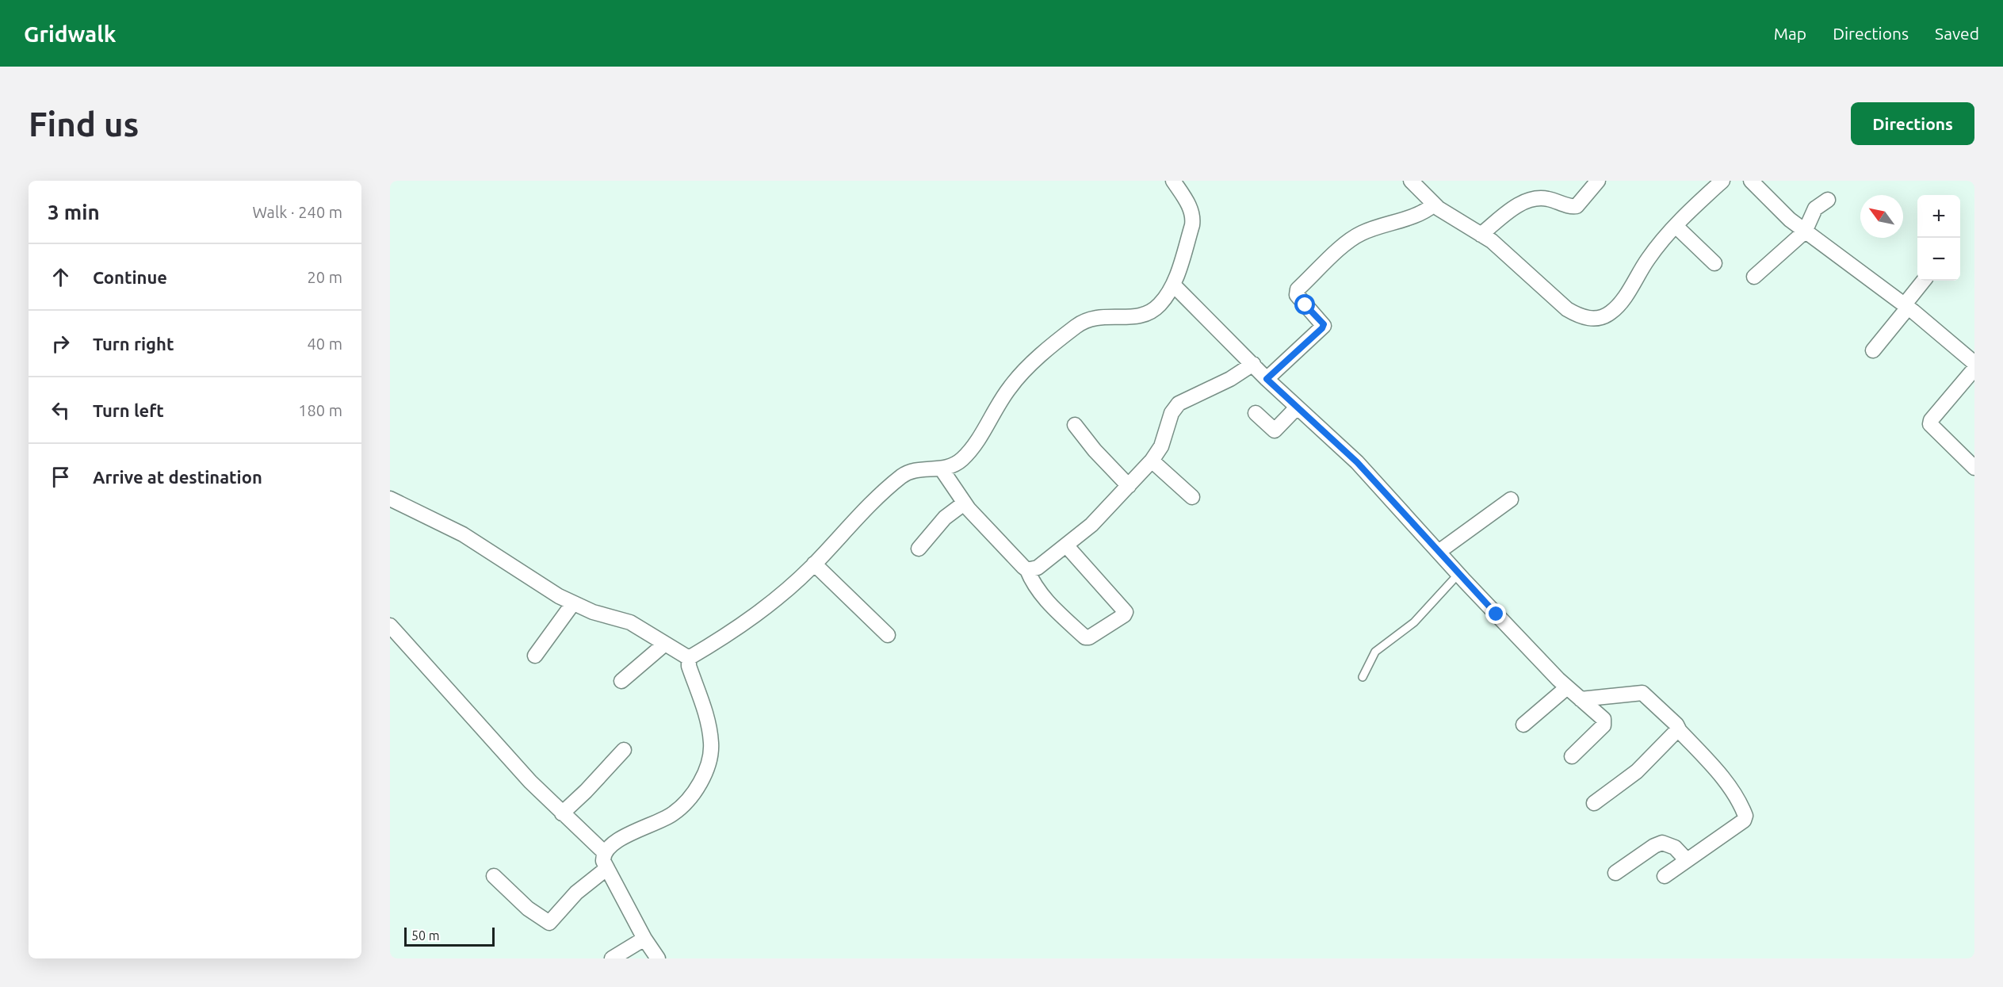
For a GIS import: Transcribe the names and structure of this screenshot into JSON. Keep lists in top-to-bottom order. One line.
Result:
{"scale_bar":"50 m","north":"top left","page":{"header":"Gridwalk","nav":["Map","Directions","Saved"],"buttons":"Directions","title":"Find us","heading":["3 min","Walk · 240 m"],"map_buttons":["+","−"],"list":[["Continue","20 m"],["Turn right","40 m"],["Turn left","180 m"],"Arrive at destination"],"scale":"50 m"}}
